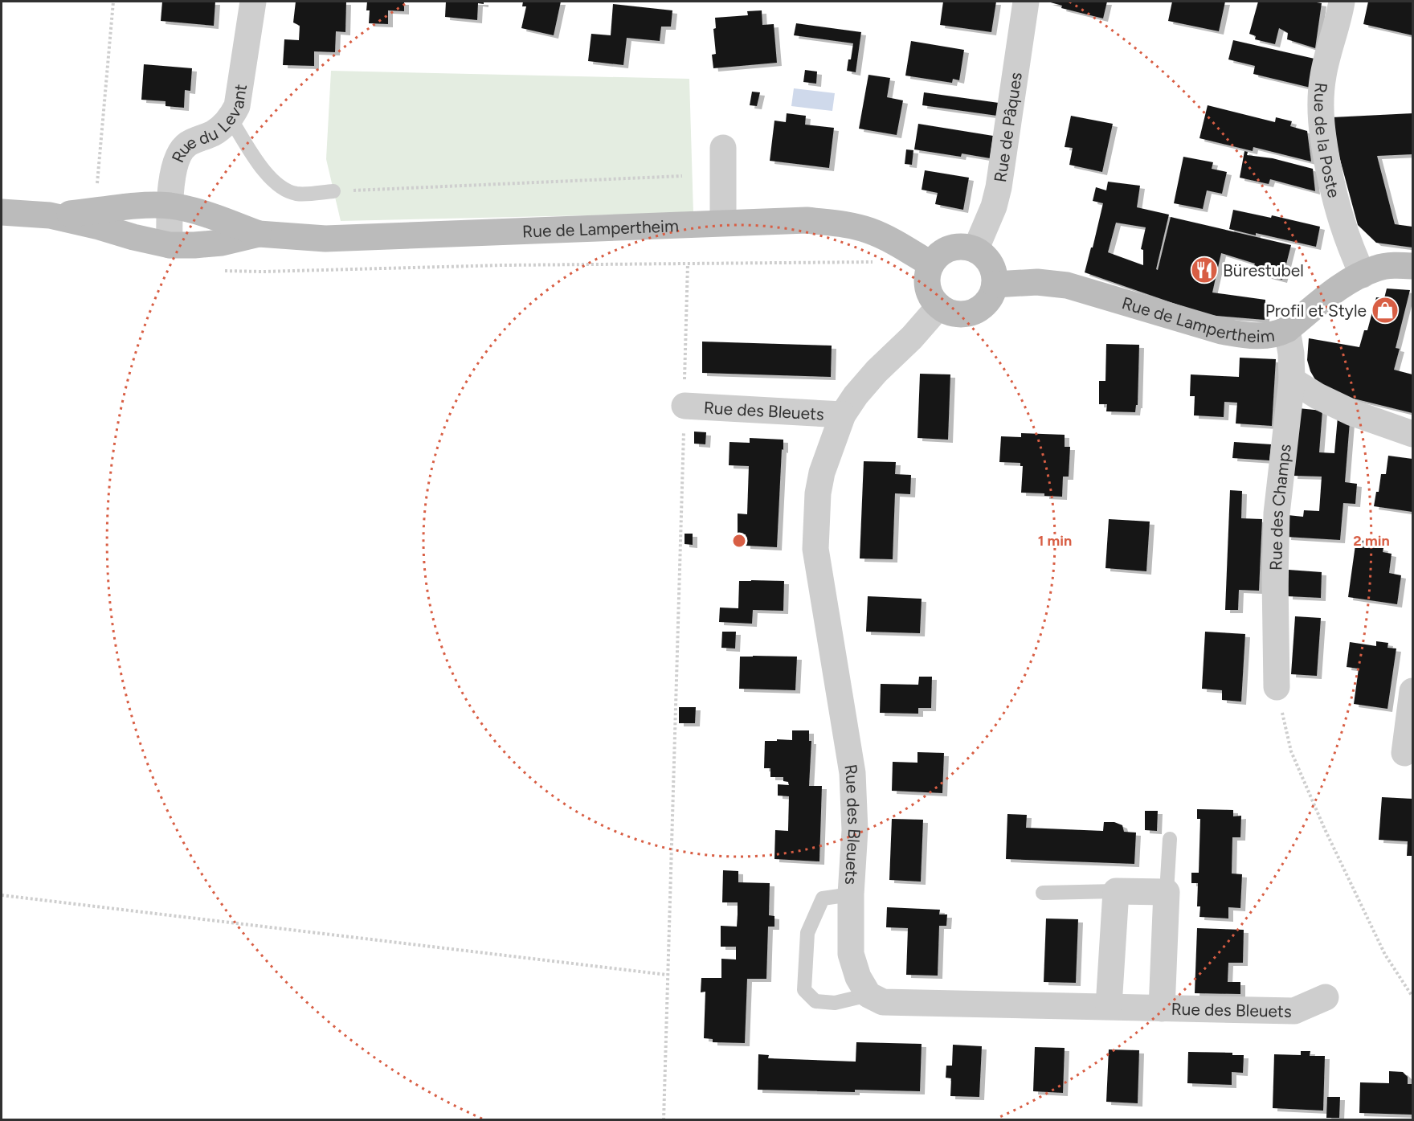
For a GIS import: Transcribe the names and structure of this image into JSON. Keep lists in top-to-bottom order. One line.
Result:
{"streets":{"main road":["Rue de Lampertheim"],"street":["Rue du Levant","Rue de Pâques","Rue de la Poste","Rue des Bleuets","Rue des Champs"]},"crossings":[["Rue de Pâques","Rue de Lampertheim"],["Rue de Pâques","Rue des Bleuets"],["Rue de la Poste","Rue de Lampertheim"],["Rue de Lampertheim","Rue des Bleuets"],["Rue de Lampertheim","Rue des Champs"]],"places":{"restaurant":["Bürestubel"],"shop":["Profil et Style"]},"rings":["1 min","2 min"]}
